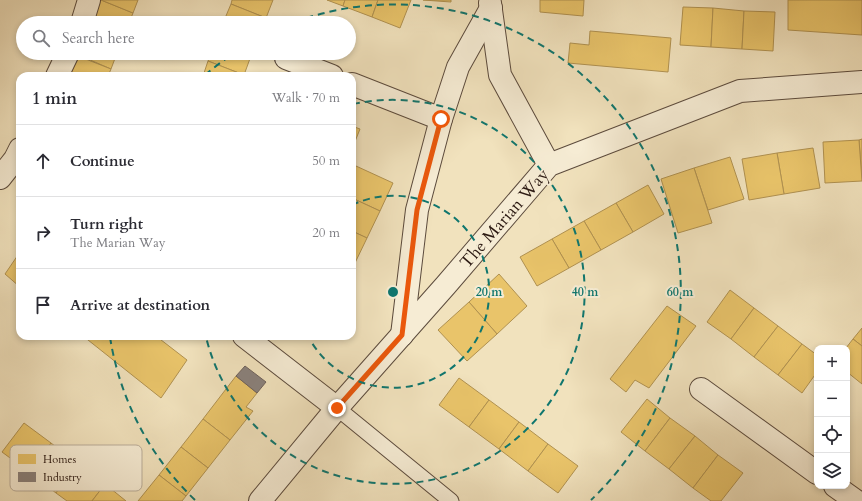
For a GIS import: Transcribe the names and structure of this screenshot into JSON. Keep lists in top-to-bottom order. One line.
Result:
{"streets":{"street":["The Marian Way"]},"legend":["Homes","Industry"],"page":{"search":"Search here","heading":["1 min","Walk · 70 m"],"list":[["Continue","50 m"],["Turn right","The Marian Way","20 m"],"Arrive at destination"],"map_buttons":["+","−"]},"rings":["20 m","40 m","60 m"]}
